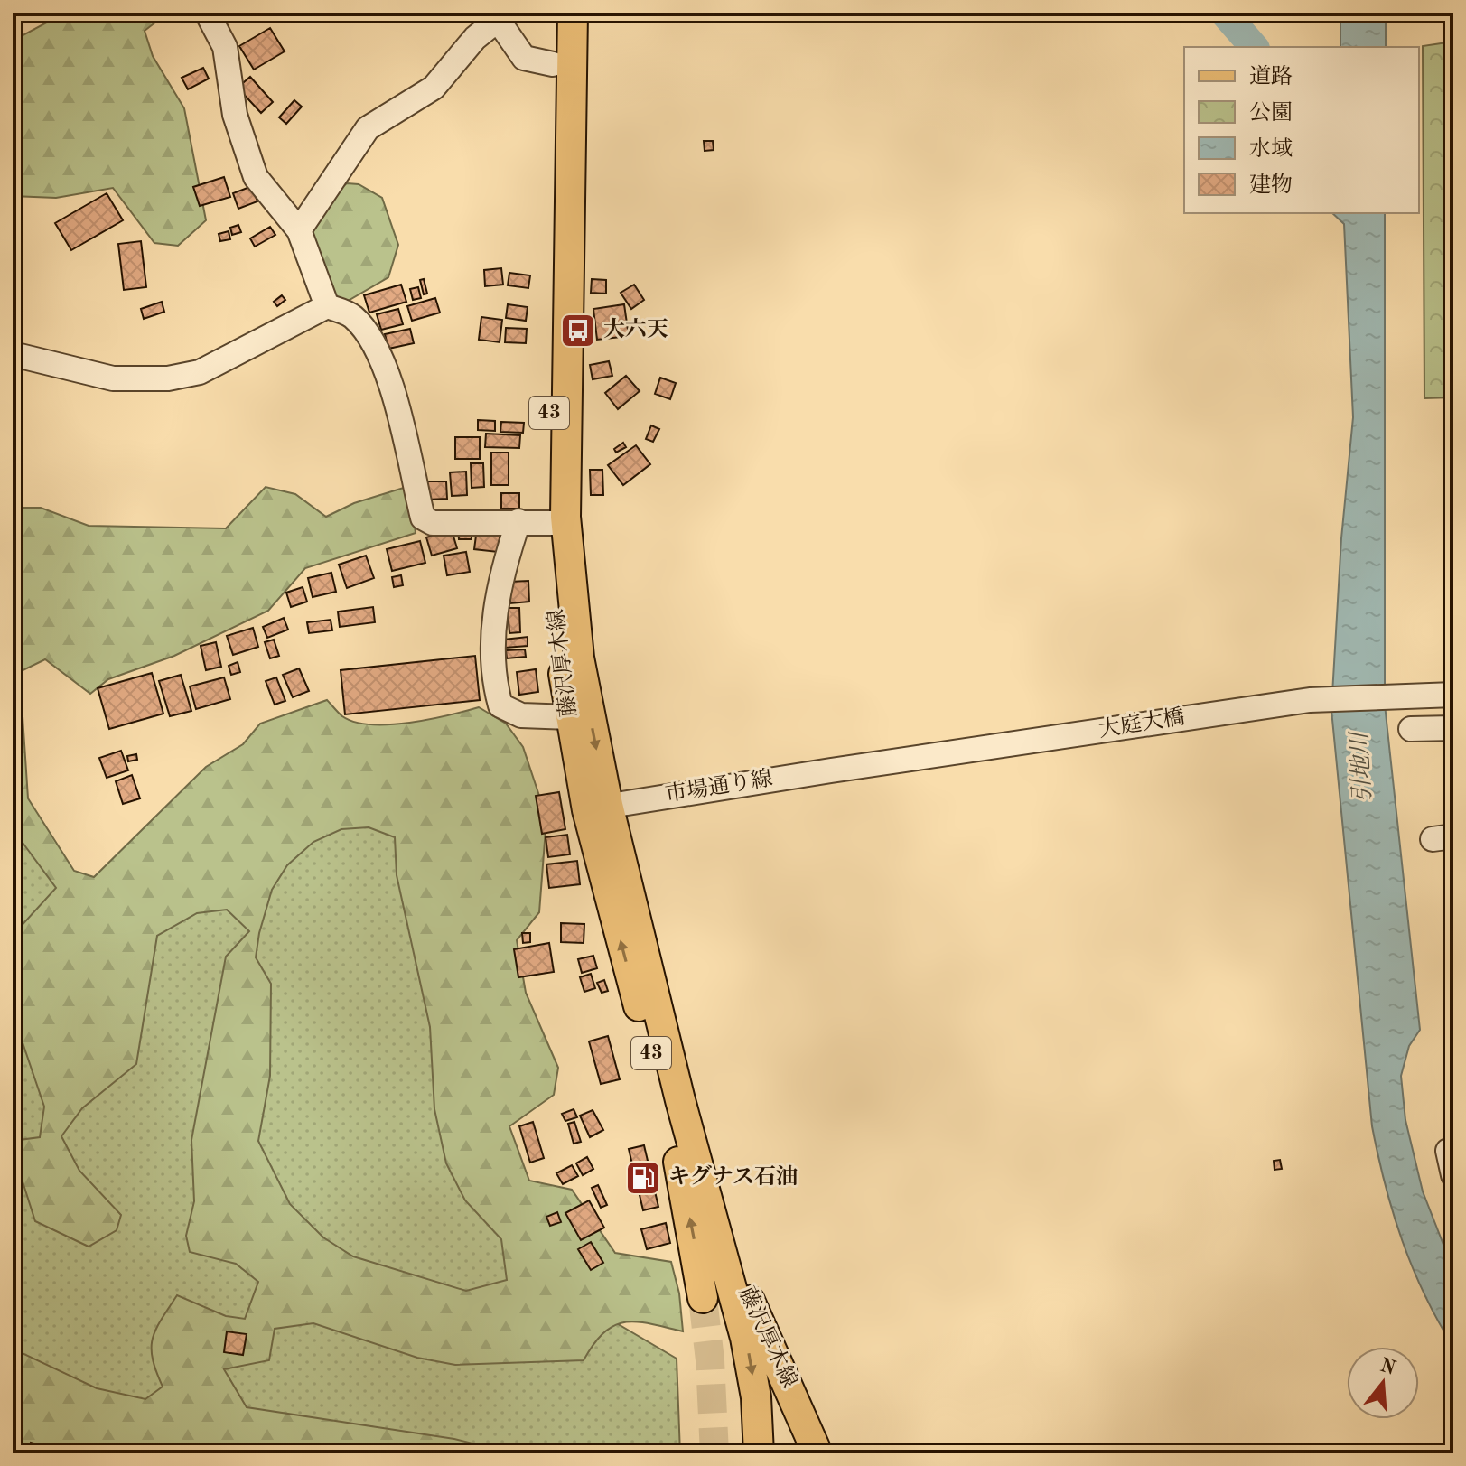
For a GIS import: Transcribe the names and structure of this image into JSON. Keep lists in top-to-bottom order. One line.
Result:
{"streets":{"main road":["43","藤沢厚木線"],"street":["大庭大橋","市場通り線"]},"crossings":[["藤沢厚木線","市場通り線"],["大庭大橋","市場通り線"]],"water":["引地川"],"places":{"bus stop":["大六天"],"fuel station":["キグナス石油"]},"legend":["道路","公園","水域","建物"],"north":"top"}
